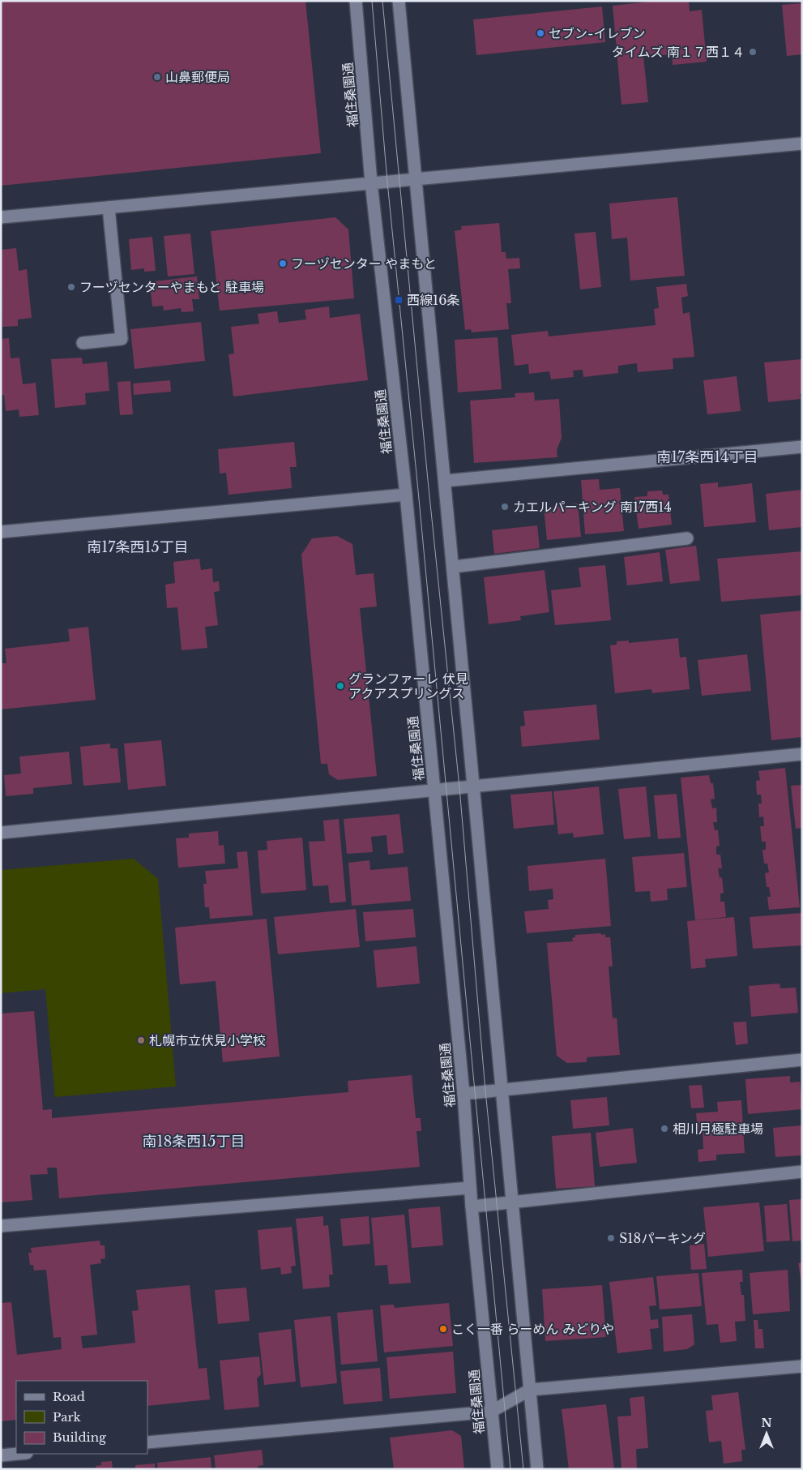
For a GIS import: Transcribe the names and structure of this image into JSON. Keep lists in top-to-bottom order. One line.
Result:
{"streets":{"street":["福住桑園通"]},"districts":["南17条西14丁目","南17条西15丁目","南18条西15丁目"],"places":{"other":["セブン-イレブン","タイムズ 南１７西１４","山鼻郵便局","フーヅセンター やまもと","フーヅセンターやまもと 駐車場","カエルパーキング 南17西14","グランファーレ 伏見 アクアスプリングス","札幌市立伏見小学校","相川月極駐車場","S18パーキング","こく一番 らーめん みどりや"],"transit":["西線16条"]},"legend":["Road","Park","Building"],"north":"top"}
